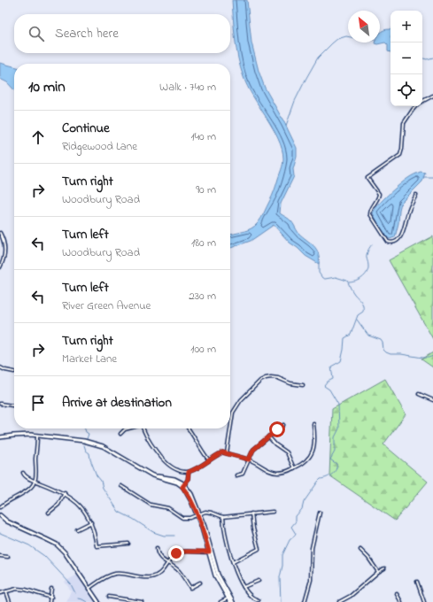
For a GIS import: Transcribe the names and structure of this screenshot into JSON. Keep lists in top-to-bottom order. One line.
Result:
{"north":"top left","page":{"map_buttons":["+","−"],"search":"Search here","heading":["10 min","Walk · 740 m"],"list":[["Continue","Ridgewood Lane","140 m"],["Turn right","Woodbury Road","90 m"],["Turn left","Woodbury Road","180 m"],["Turn left","River Green Avenue","230 m"],["Turn right","Market Lane","100 m"],"Arrive at destination"]}}
